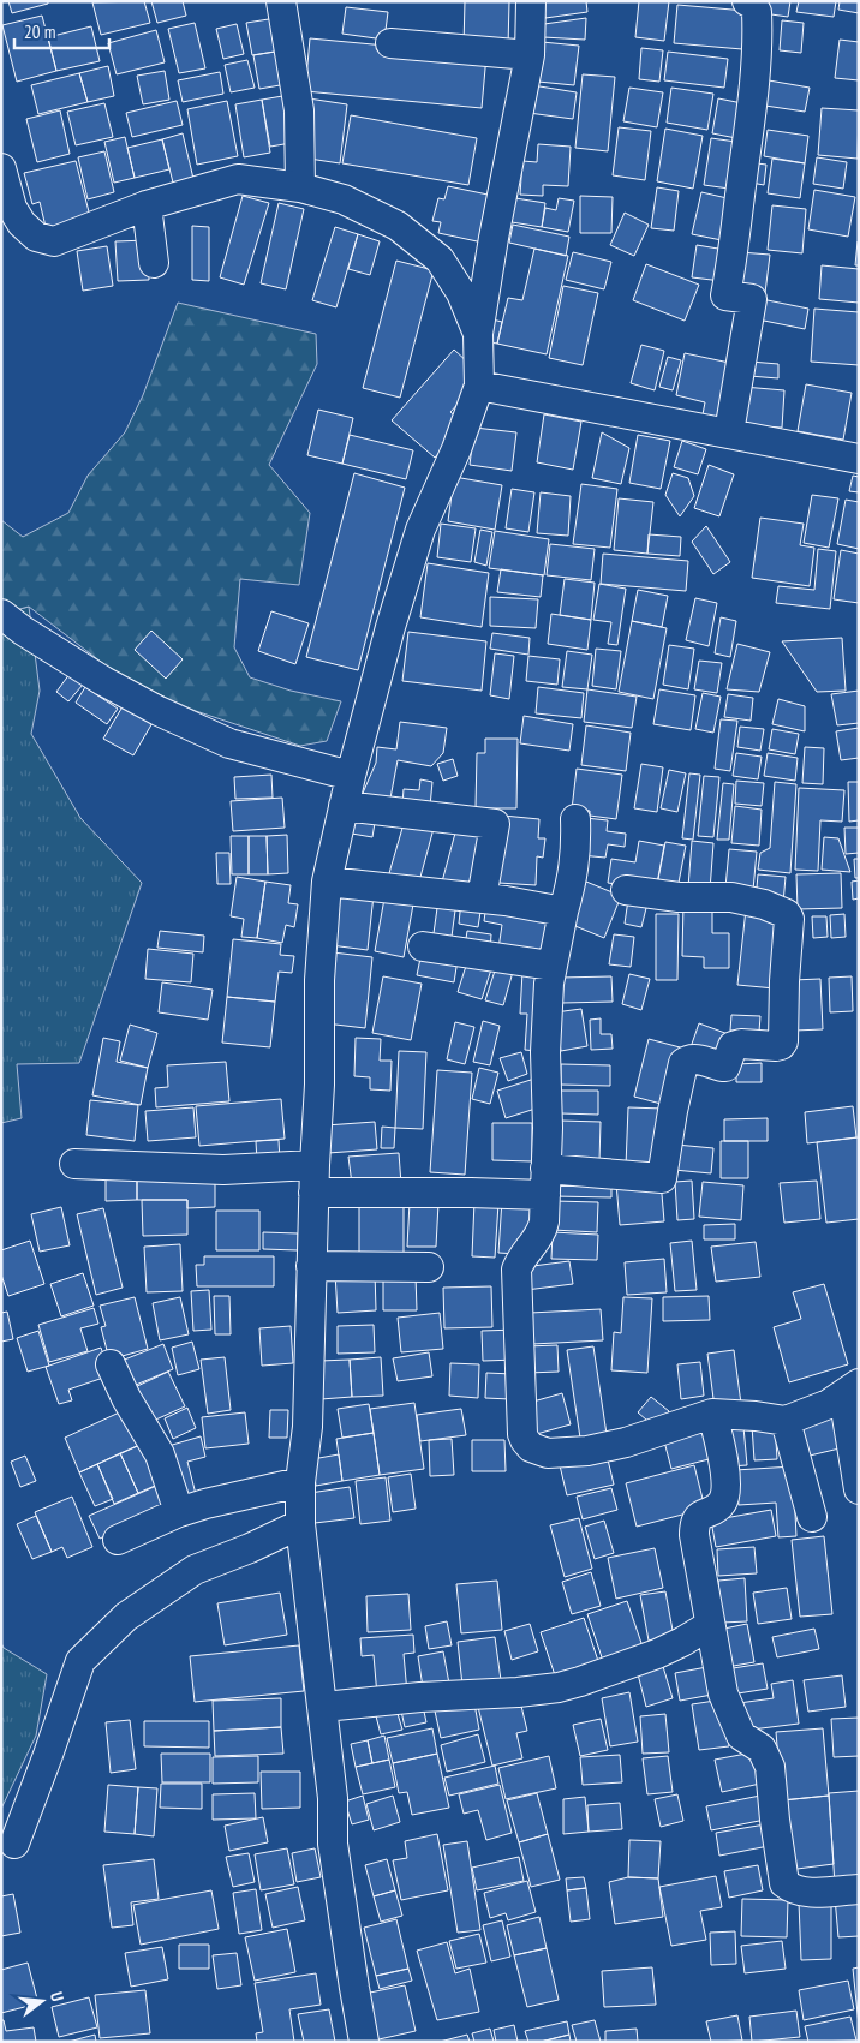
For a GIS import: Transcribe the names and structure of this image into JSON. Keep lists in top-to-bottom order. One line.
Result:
{"scale_bar":"20 m","north":"right"}
